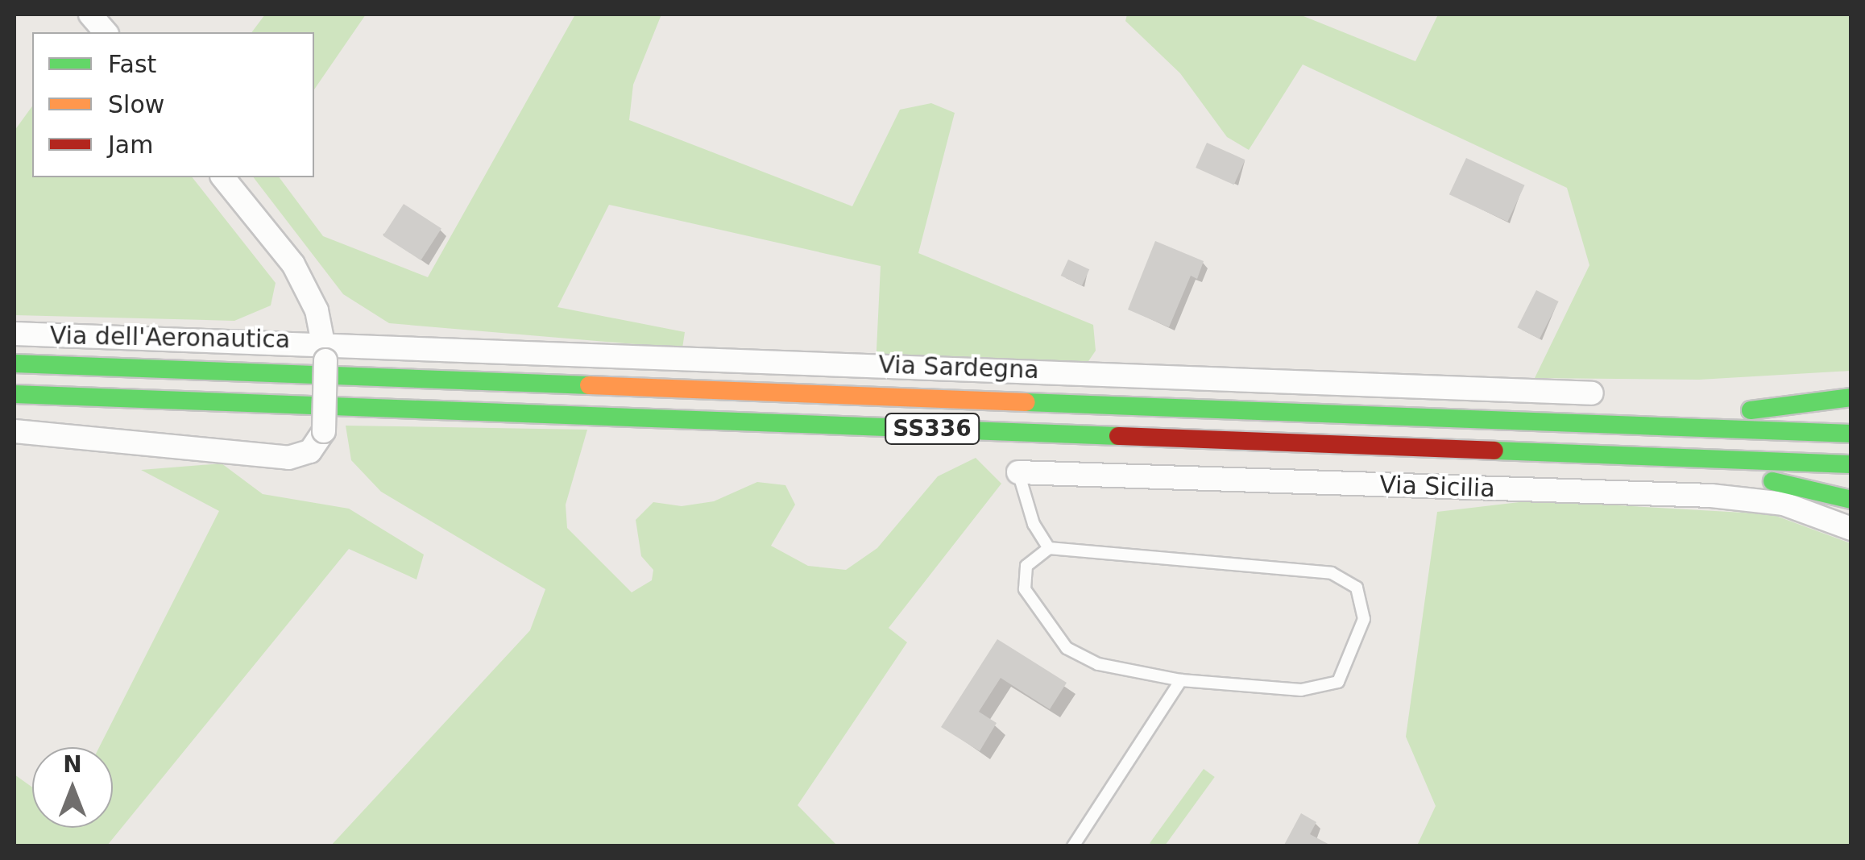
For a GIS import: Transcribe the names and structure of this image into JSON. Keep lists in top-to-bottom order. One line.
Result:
{"streets":{"highway":["SS336"],"street":["Via dell'Aeronautica","Via Sardegna","Via Sicilia"]},"crossings":[["Via dell'Aeronautica","Via Sardegna"]],"legend":["Fast","Slow","Jam"],"north":"top"}
